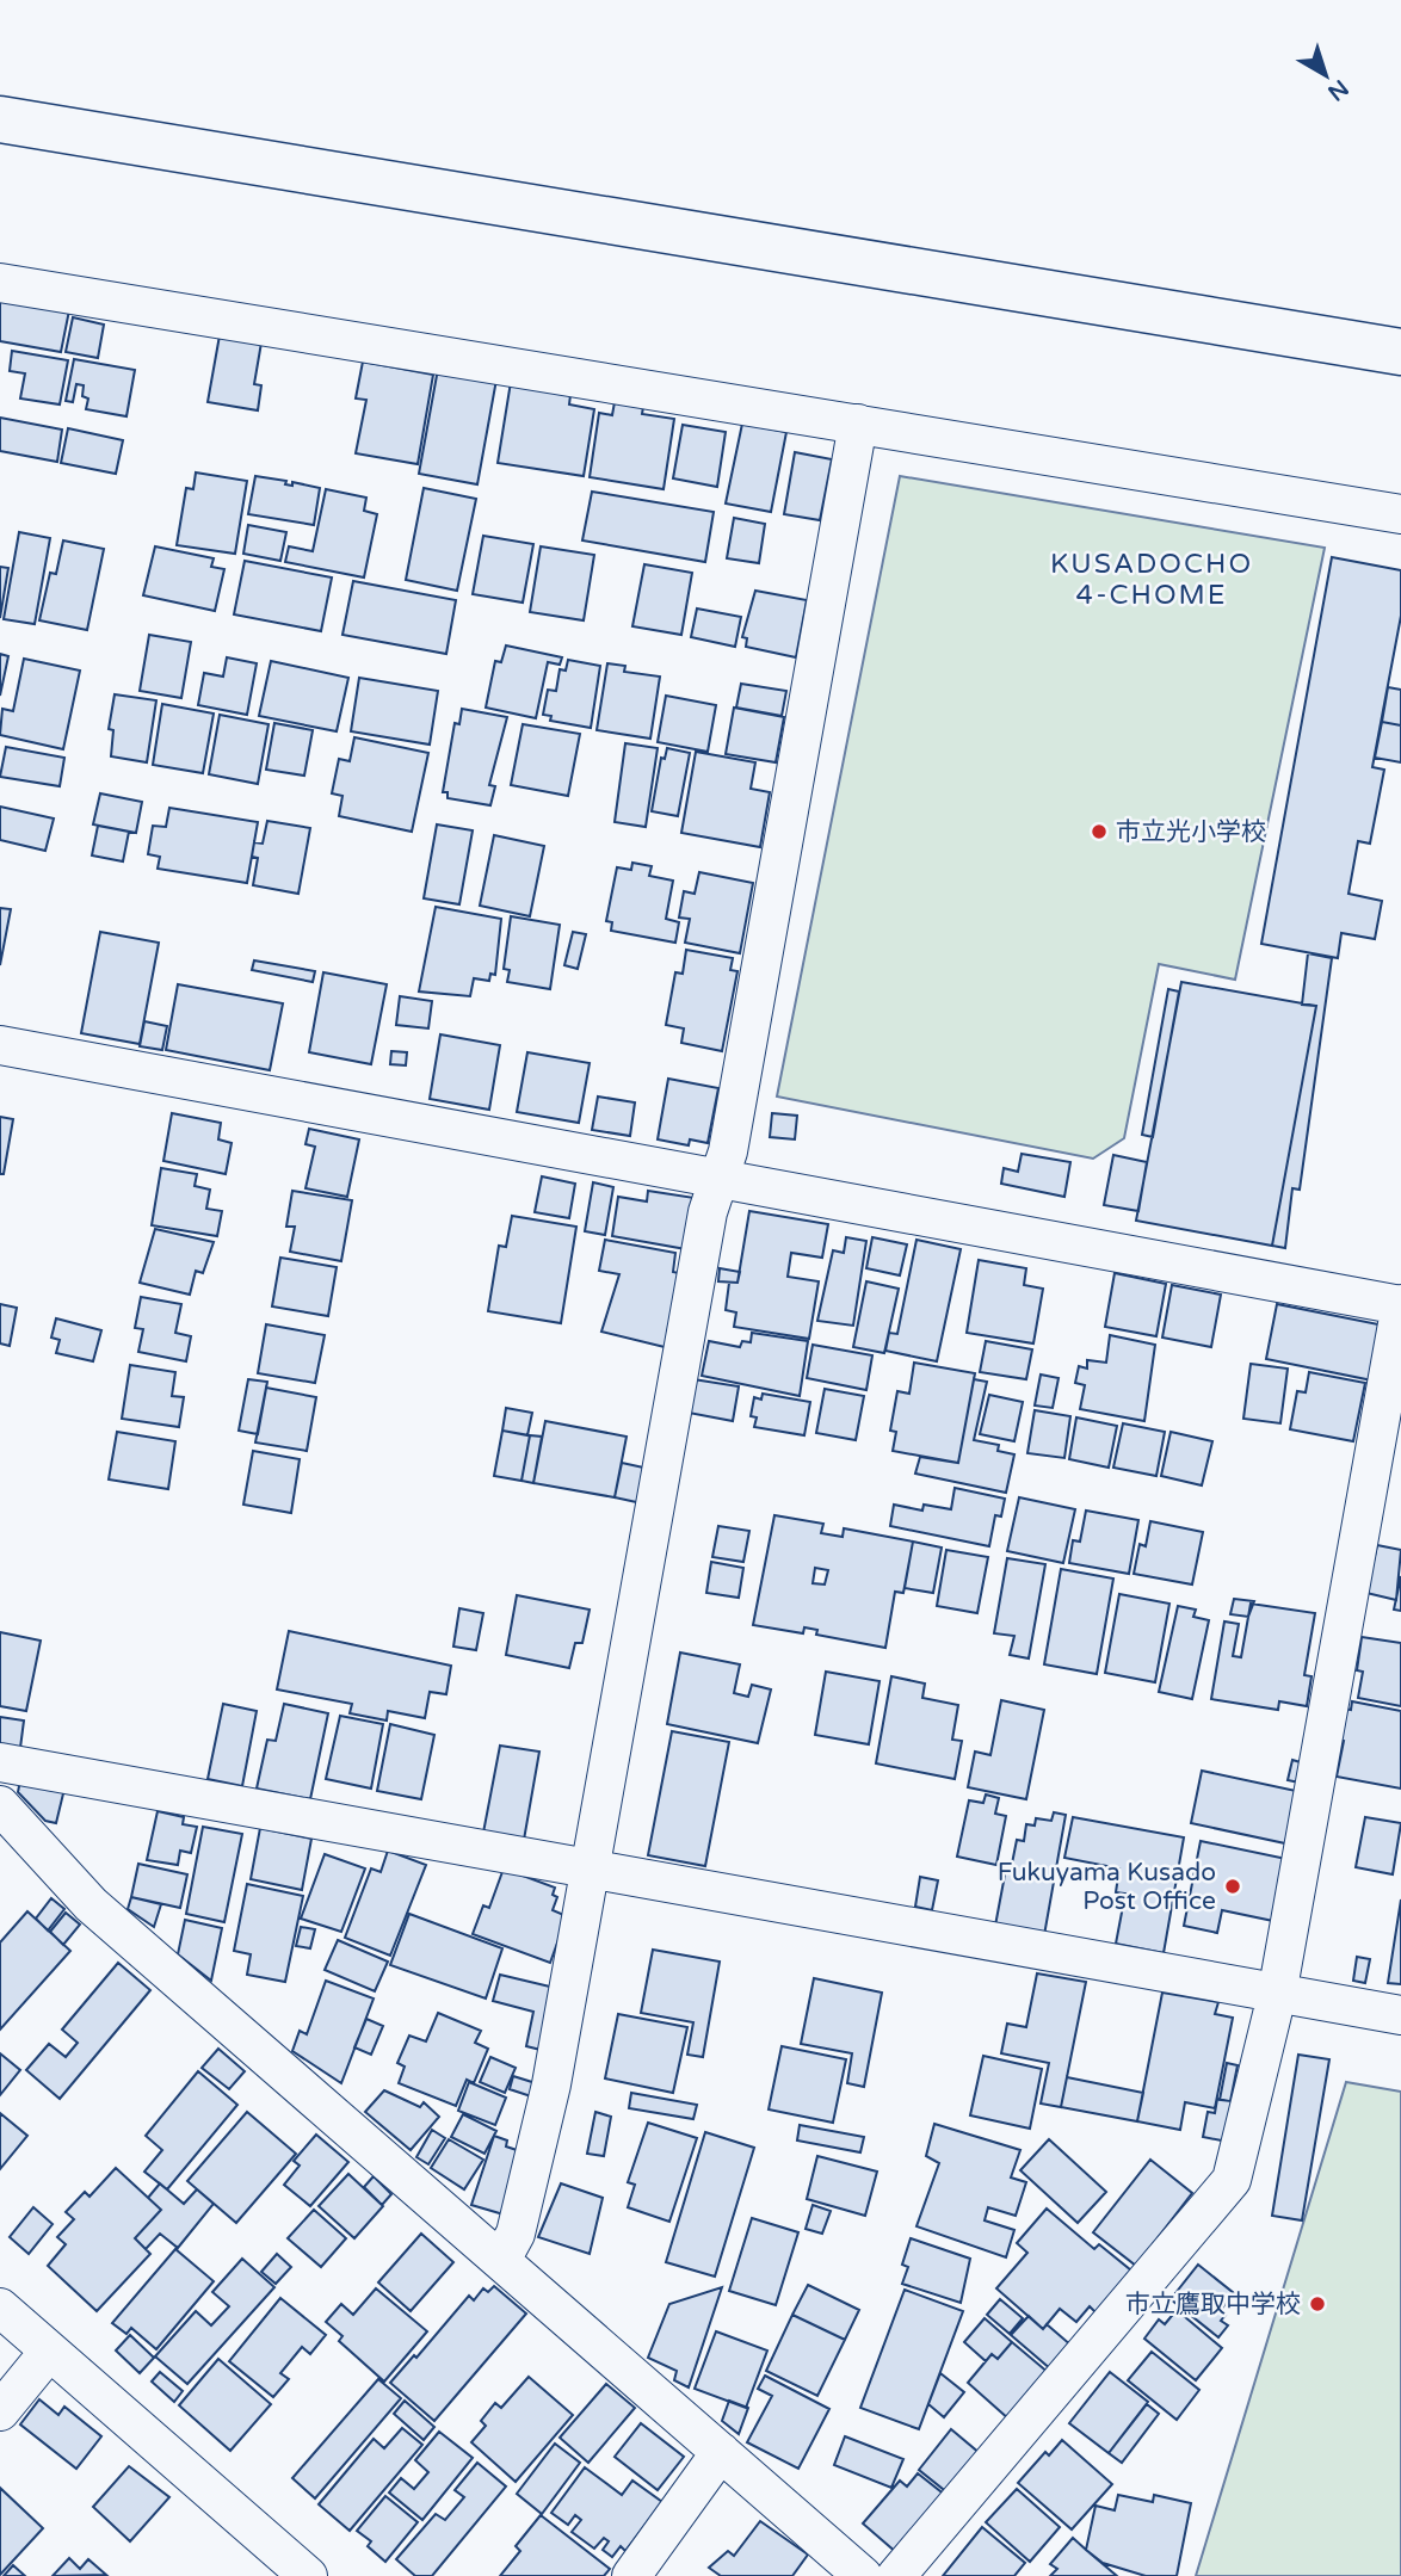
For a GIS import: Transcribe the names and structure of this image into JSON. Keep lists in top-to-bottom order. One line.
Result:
{"districts":["KUSADOCHO 4-CHOME"],"places":["市立光小学校","Fukuyama Kusado Post Office","市立鷹取中学校"],"north":"bottom right"}
